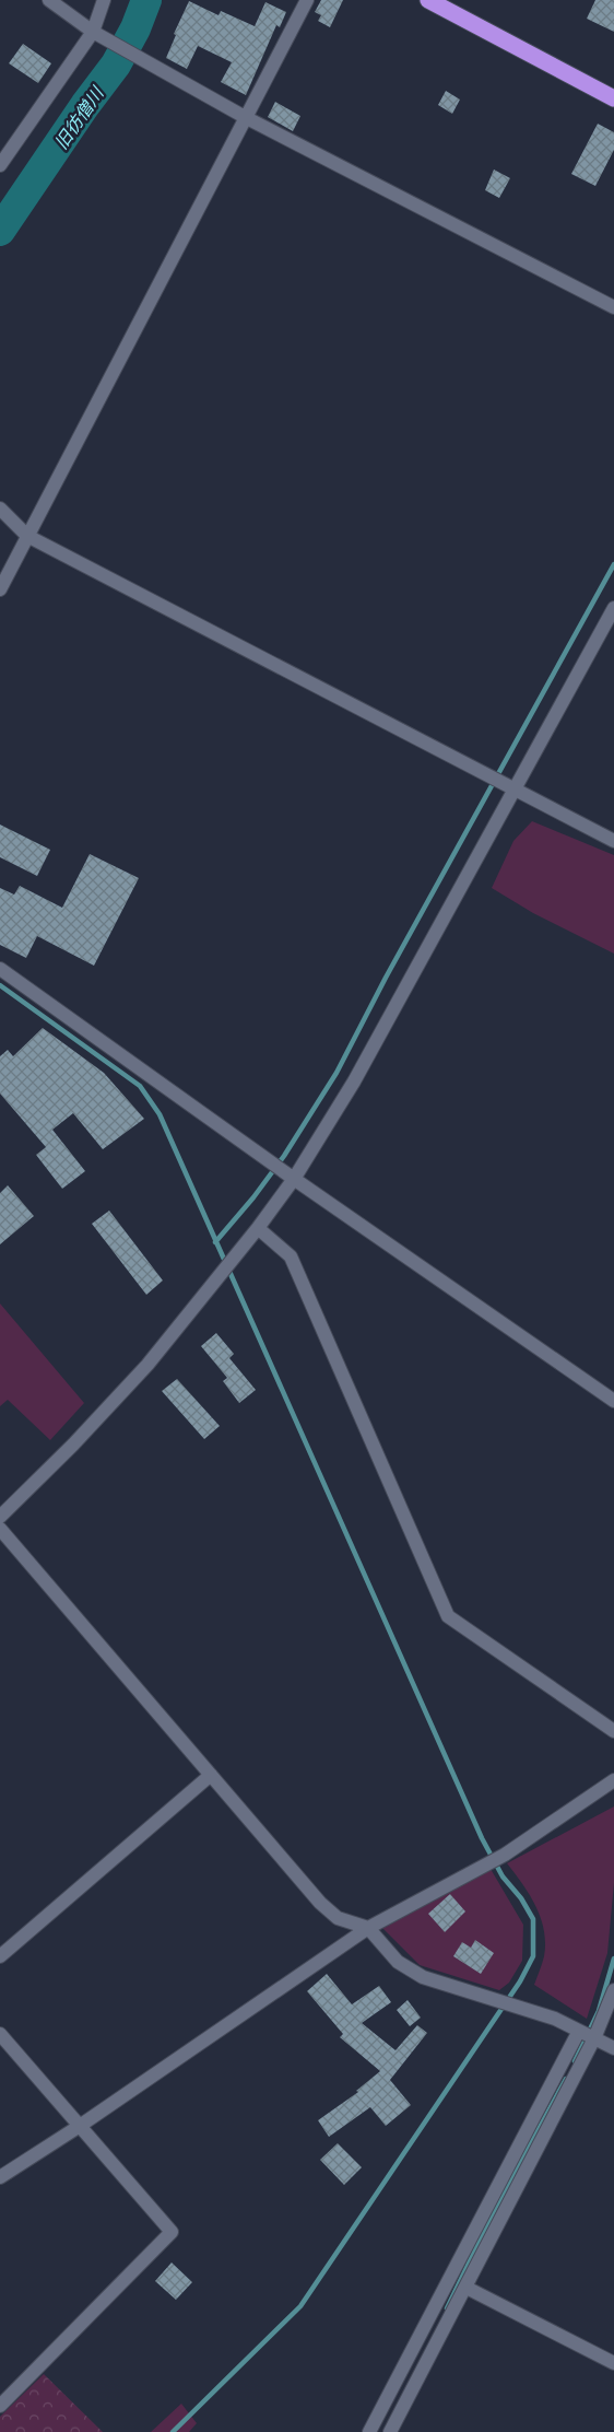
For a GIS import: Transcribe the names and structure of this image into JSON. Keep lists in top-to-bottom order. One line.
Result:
{"water":["旧彷僧川"]}
